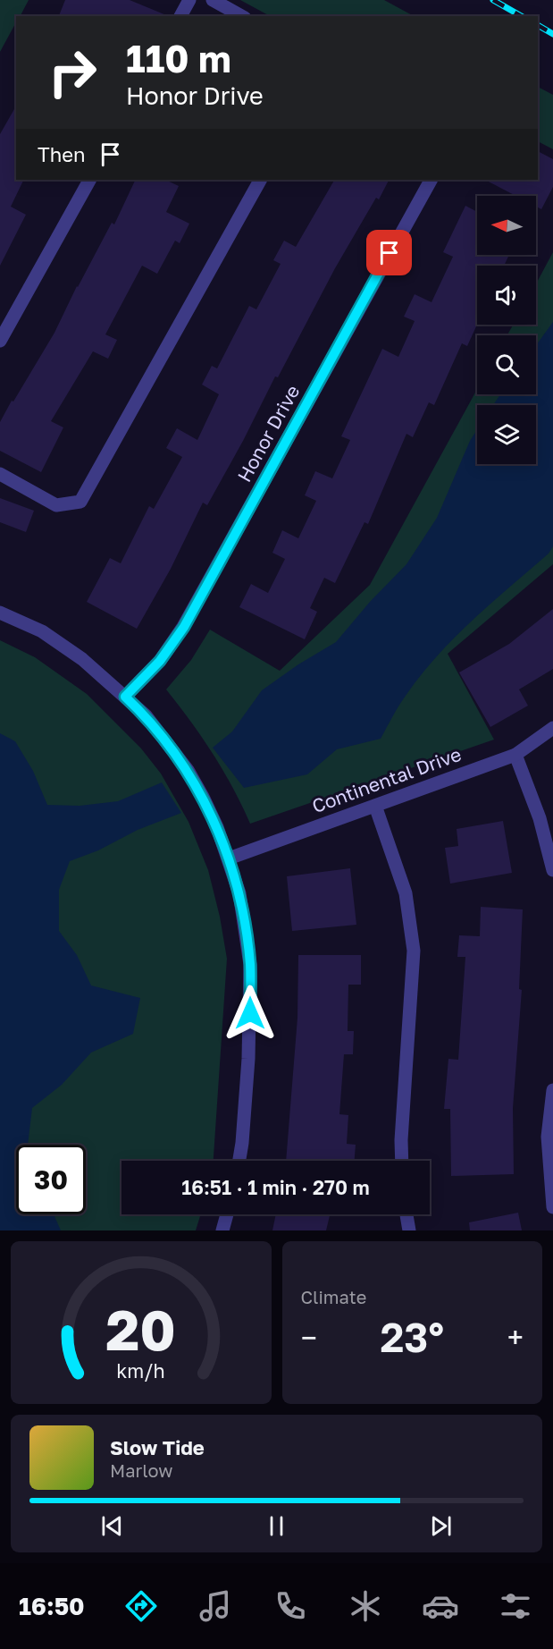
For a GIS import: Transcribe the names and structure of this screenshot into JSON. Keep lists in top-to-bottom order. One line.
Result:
{"streets":{"street":["Honor Drive","Continental Drive"]},"north":"left","page":{"turn":["110 m","Honor Drive"],"then":"Then","limit":"30","trip":"16:51 · 1 min · 270 m","tile":"Climate","heat":["−","23°","+"],"song":["Slow Tide","Marlow"],"tabs":"16:50","gauge":["20","km/h"]}}
